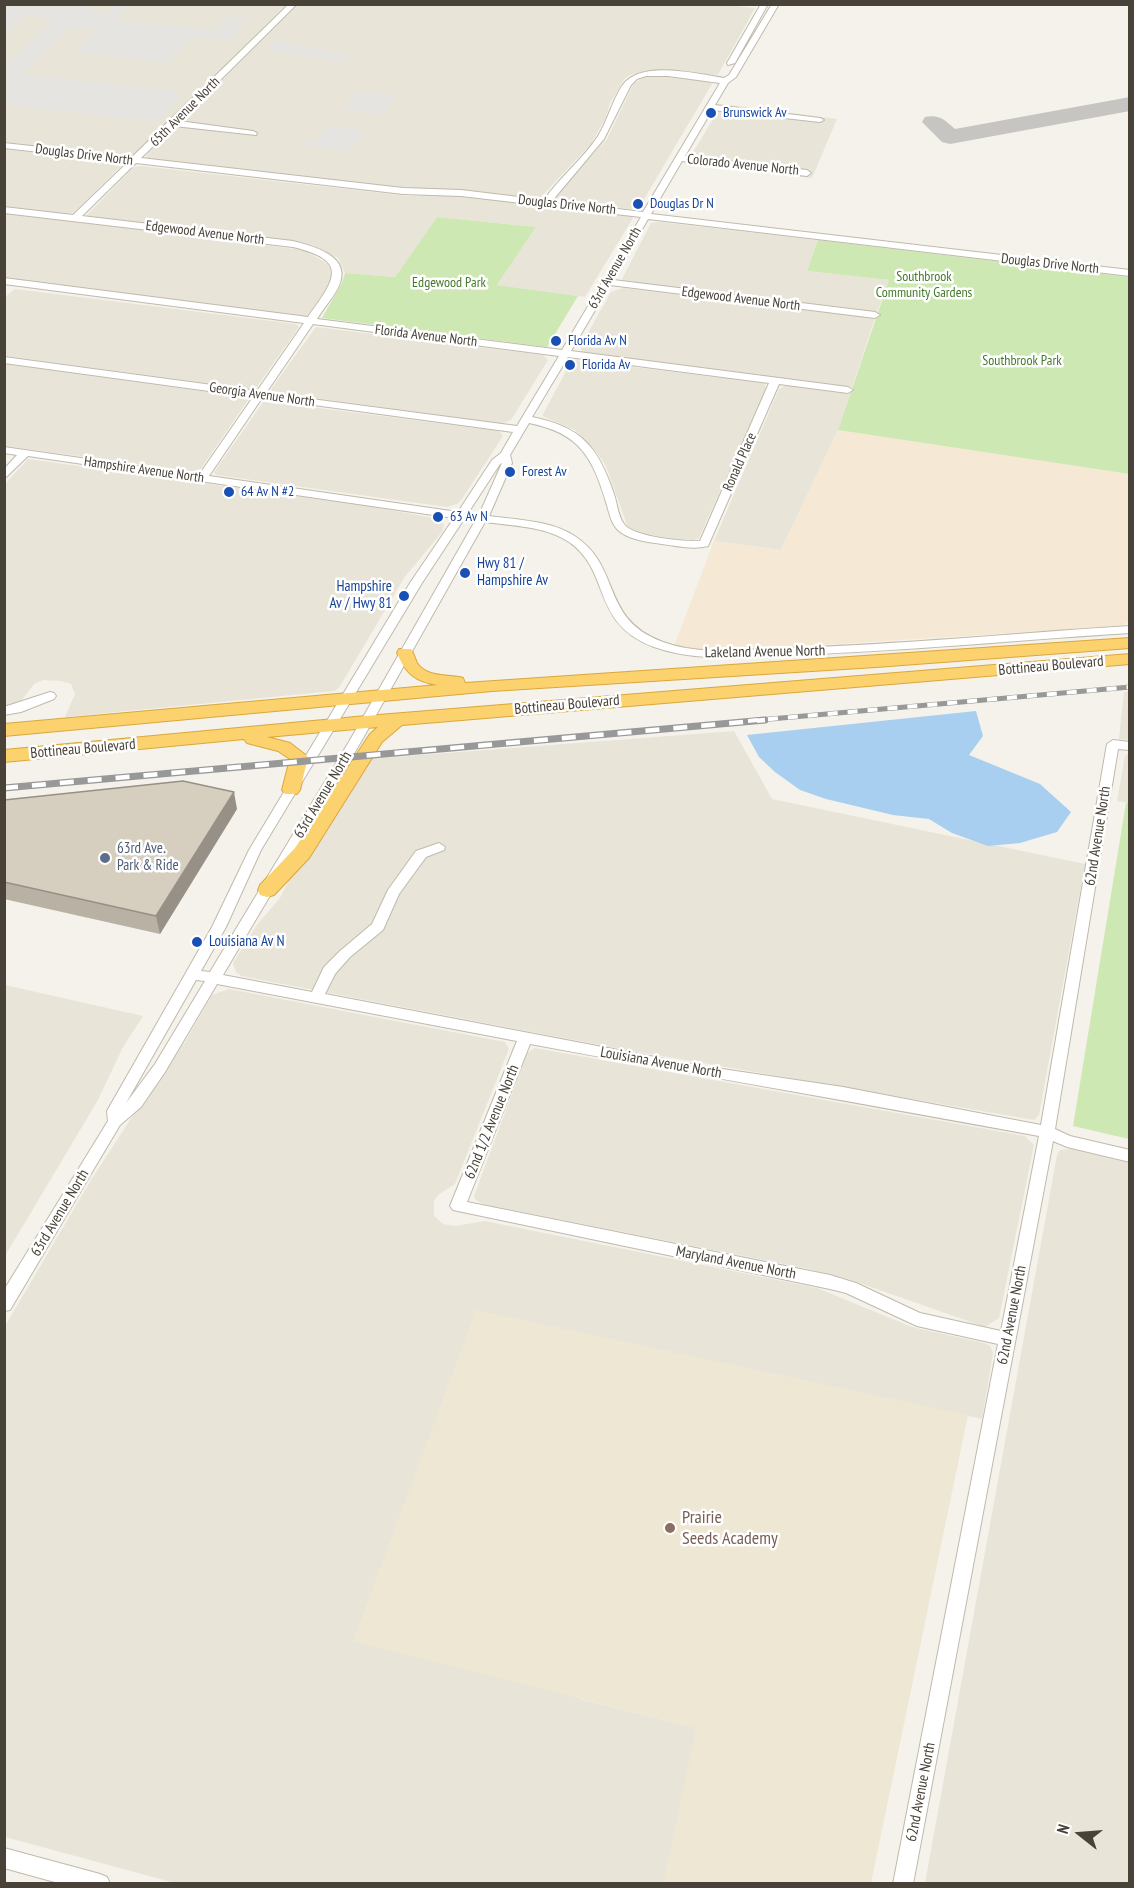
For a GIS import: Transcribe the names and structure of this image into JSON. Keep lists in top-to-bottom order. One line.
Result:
{"streets":{"highway":["Bottineau Boulevard"],"street":["65th Avenue North","Douglas Drive North","Colorado Avenue North","Edgewood Avenue North","63rd Avenue North","Florida Avenue North","Georgia Avenue North","Ronald Place","Hampshire Avenue North","Lakeland Avenue North","62nd Avenue North","Louisiana Avenue North","62nd 1/2 Avenue North","Maryland Avenue North"]},"crossings":[["65th Avenue North","Douglas Drive North"],["65th Avenue North","Edgewood Avenue North"],["Douglas Drive North","63rd Avenue North"],["Colorado Avenue North","63rd Avenue North"],["Edgewood Avenue North","63rd Avenue North"],["Edgewood Avenue North","Florida Avenue North"],["63rd Avenue North","Florida Avenue North"],["63rd Avenue North","Georgia Avenue North"],["63rd Avenue North","Ronald Place"],["63rd Avenue North","Hampshire Avenue North"],["63rd Avenue North","Lakeland Avenue North"],["63rd Avenue North","Bottineau Boulevard"],["63rd Avenue North","Louisiana Avenue North"],["Florida Avenue North","Ronald Place"],["Hampshire Avenue North","Lakeland Avenue North"],["62nd Avenue North","Louisiana Avenue North"],["62nd Avenue North","Maryland Avenue North"],["Louisiana Avenue North","62nd 1/2 Avenue North"],["62nd 1/2 Avenue North","Maryland Avenue North"]],"parks":["Southbrook Community Gardens","Edgewood Park","Southbrook Park"],"places":["Brunswick Av","Douglas Dr N","Florida Av N","Florida Av","Forest Av","64 Av N #2","63 Av N","Hwy 81 / Hampshire Av","Hampshire Av / Hwy 81","63rd Ave. Park & Ride","Louisiana Av N","Prairie Seeds Academy"],"north":"left"}
